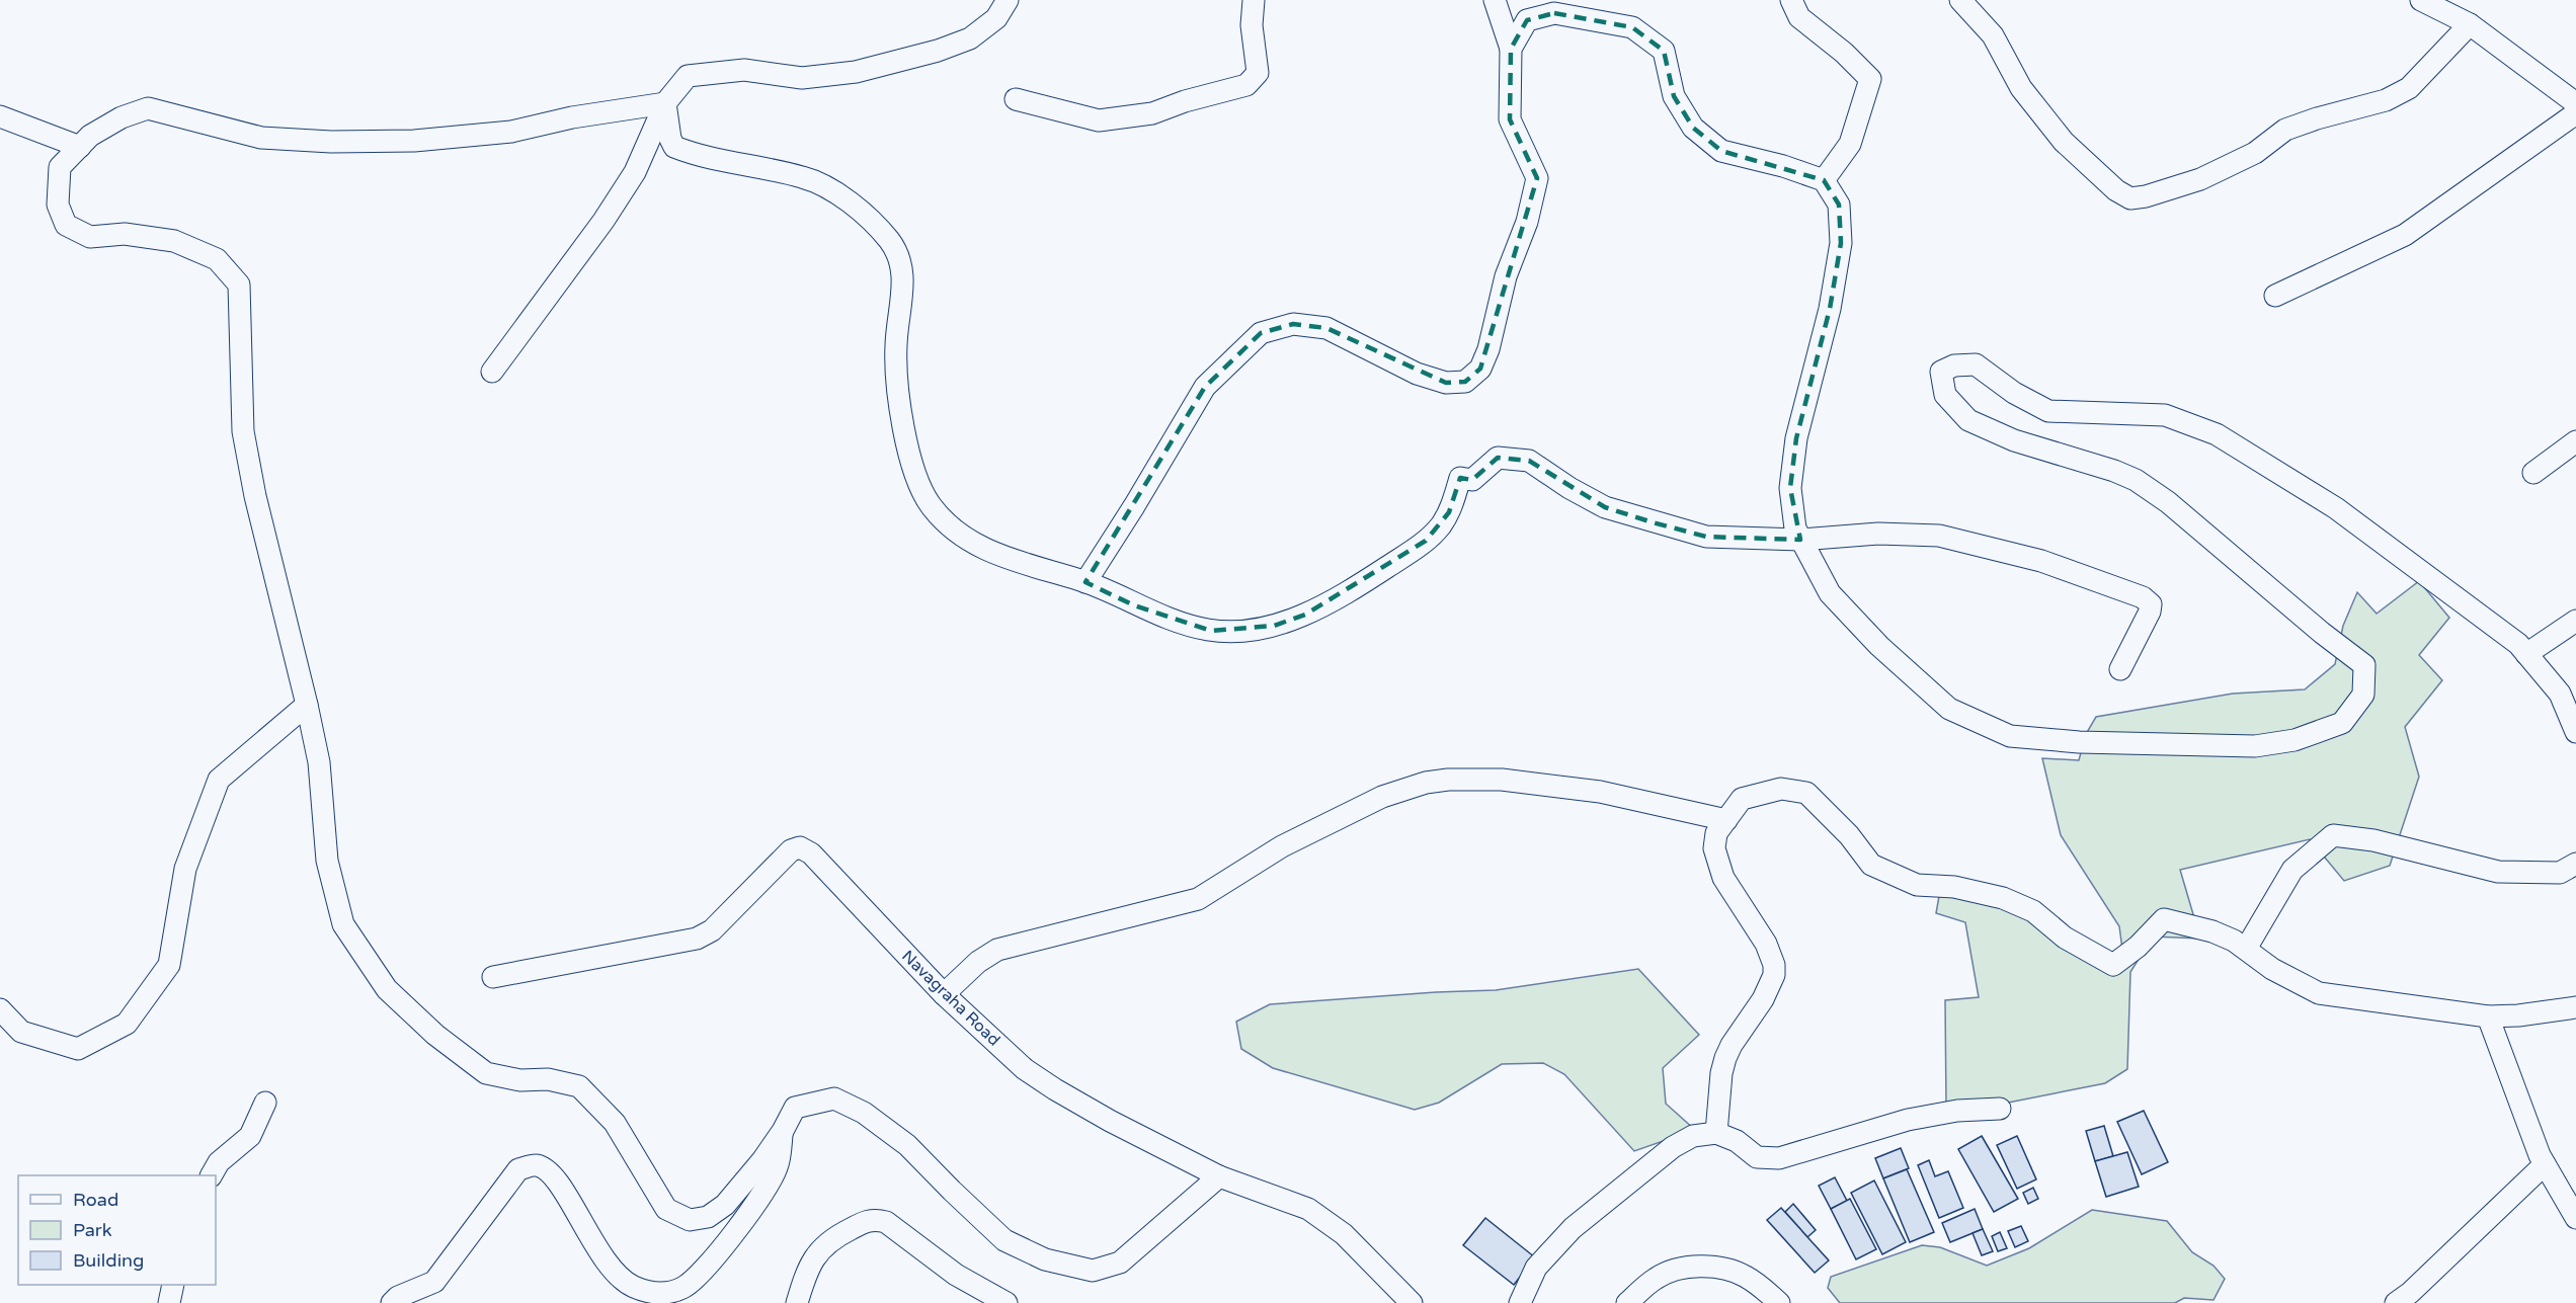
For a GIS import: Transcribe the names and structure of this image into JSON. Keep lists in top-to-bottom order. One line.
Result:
{"streets":{"street":["Navagraha Road"]},"legend":["Road","Park","Building"]}
